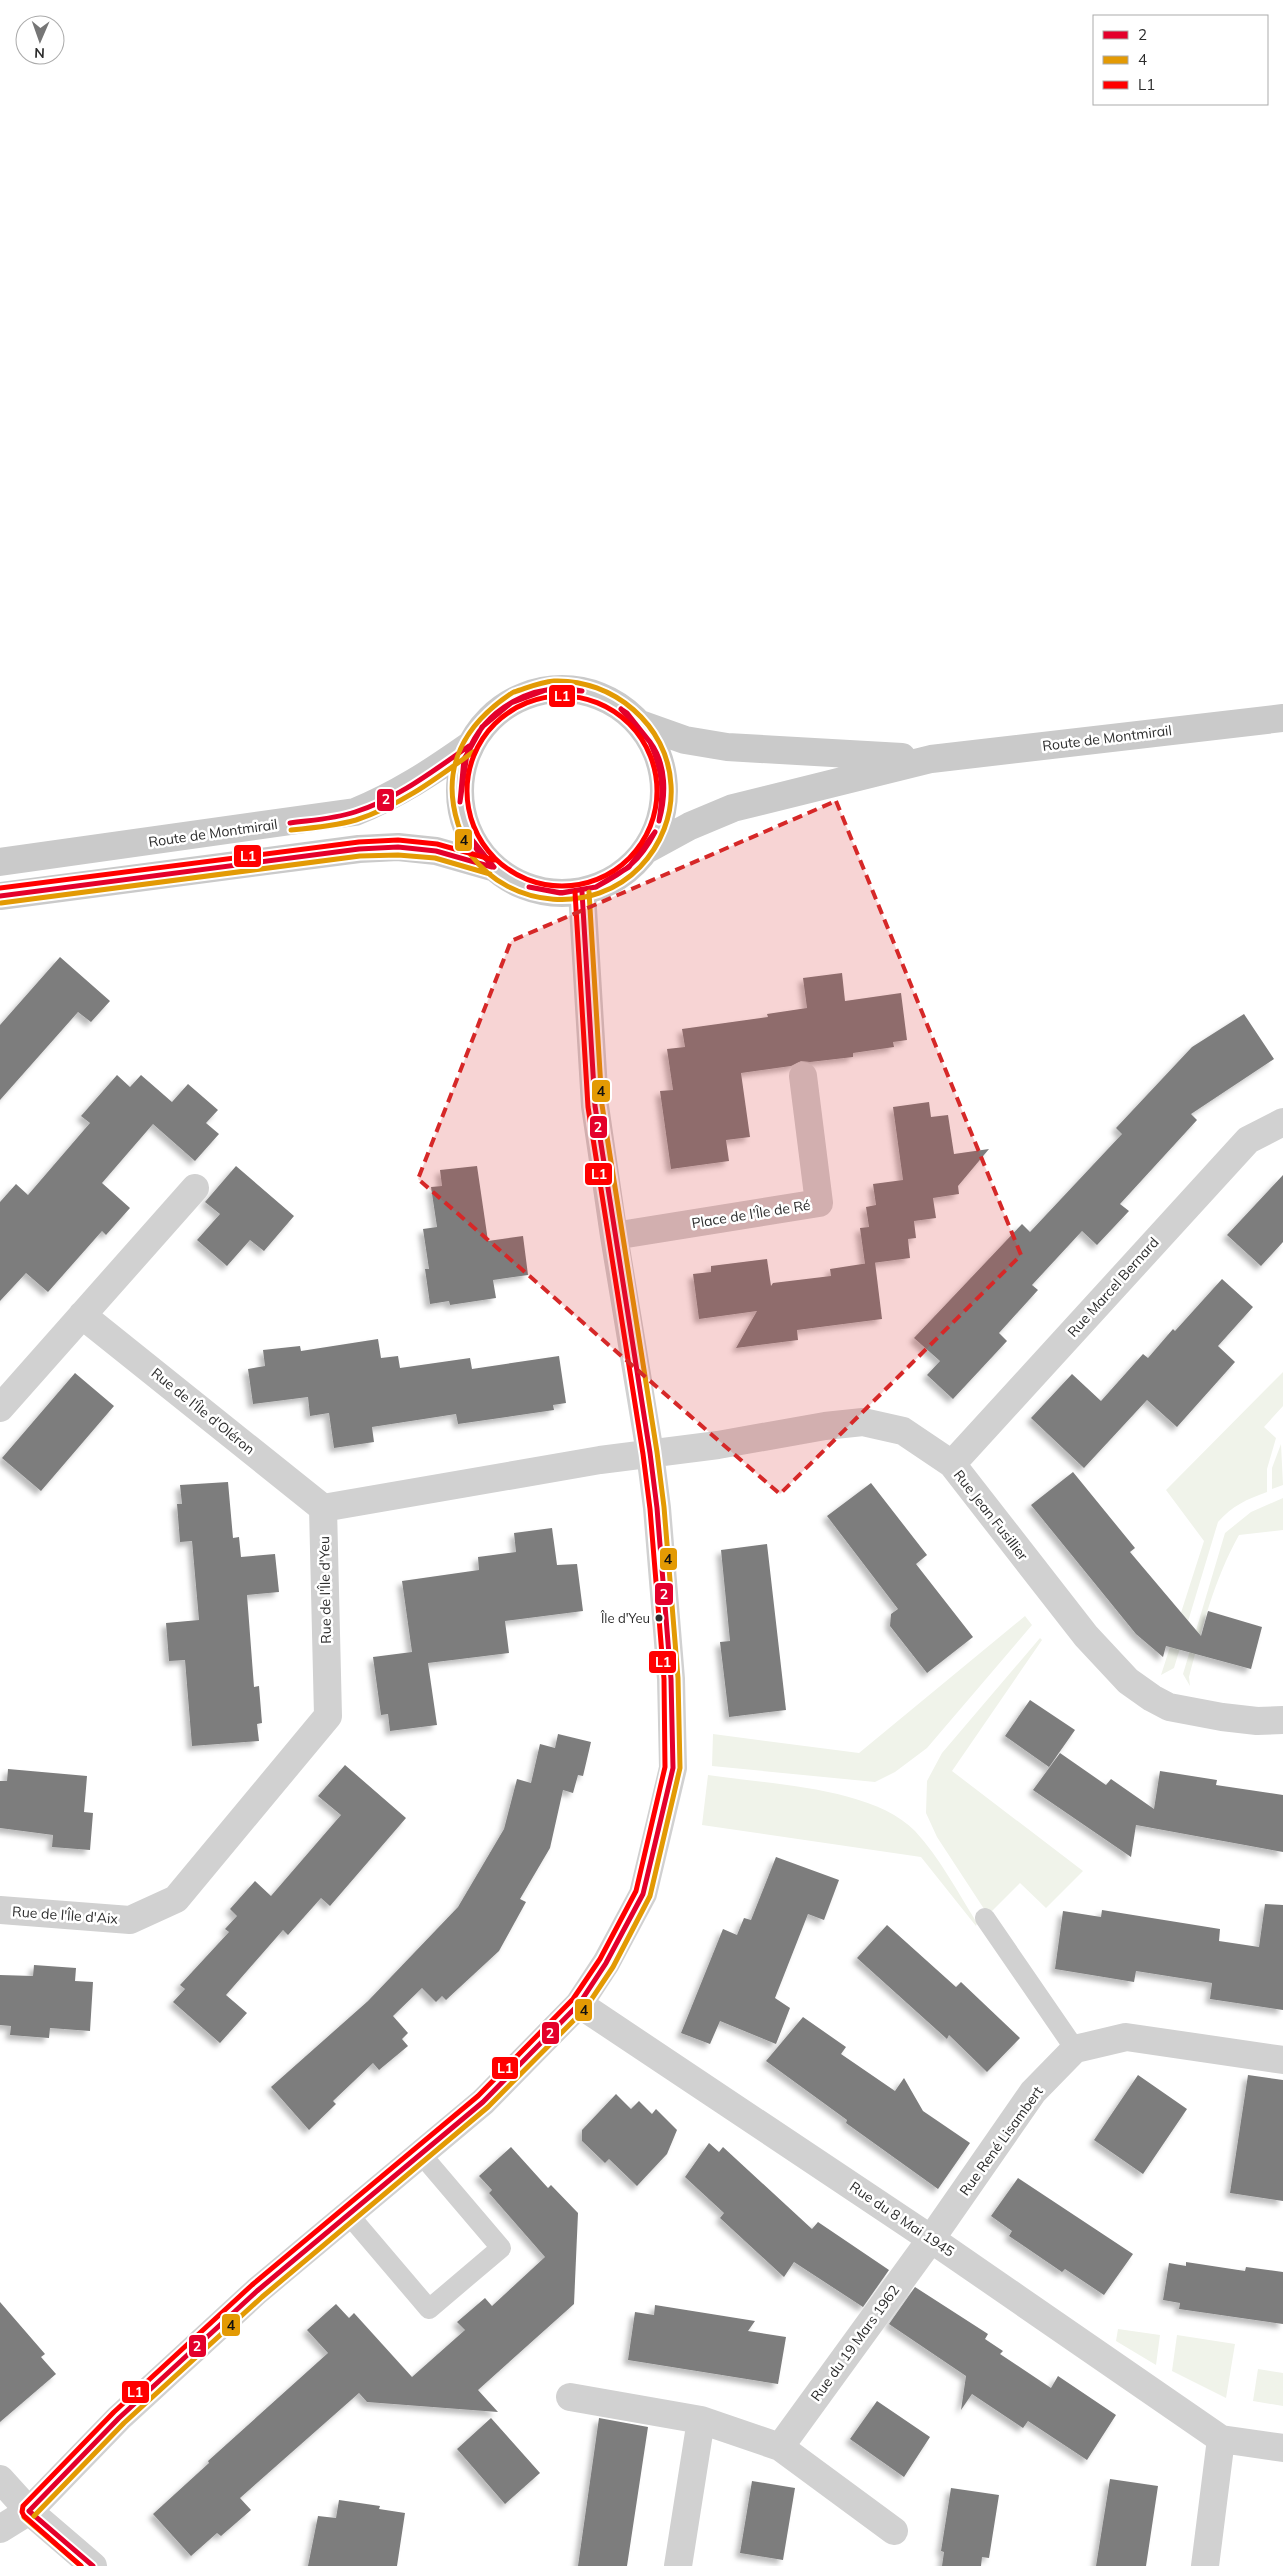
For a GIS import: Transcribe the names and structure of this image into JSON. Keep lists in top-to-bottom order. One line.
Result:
{"streets":{"main road":["Route de Montmirail"],"street":["Place de l'Île de Ré","Rue Marcel Bernard","Rue de l'Île d'Oléron","Rue Jean Fusillier","Rue de l'Île d'Yeu","Rue de l'Île d'Aix","Rue René Lisambert","Rue du 8 Mai 1945","Rue du 19 Mars 1962"]},"crossings":[["Rue Marcel Bernard","Rue Jean Fusillier"],["Rue de l'Île d'Oléron","Rue de l'Île d'Yeu"],["Rue de l'Île d'Yeu","Rue de l'Île d'Aix"],["Rue René Lisambert","Rue du 8 Mai 1945"],["Rue René Lisambert","Rue du 19 Mars 1962"],["Rue du 8 Mai 1945","Rue du 19 Mars 1962"]],"places":["Île d'Yeu"],"lines":["transit line 4","transit line 2","transit line L1"],"legend":["2","4","L1"],"north":"bottom"}
